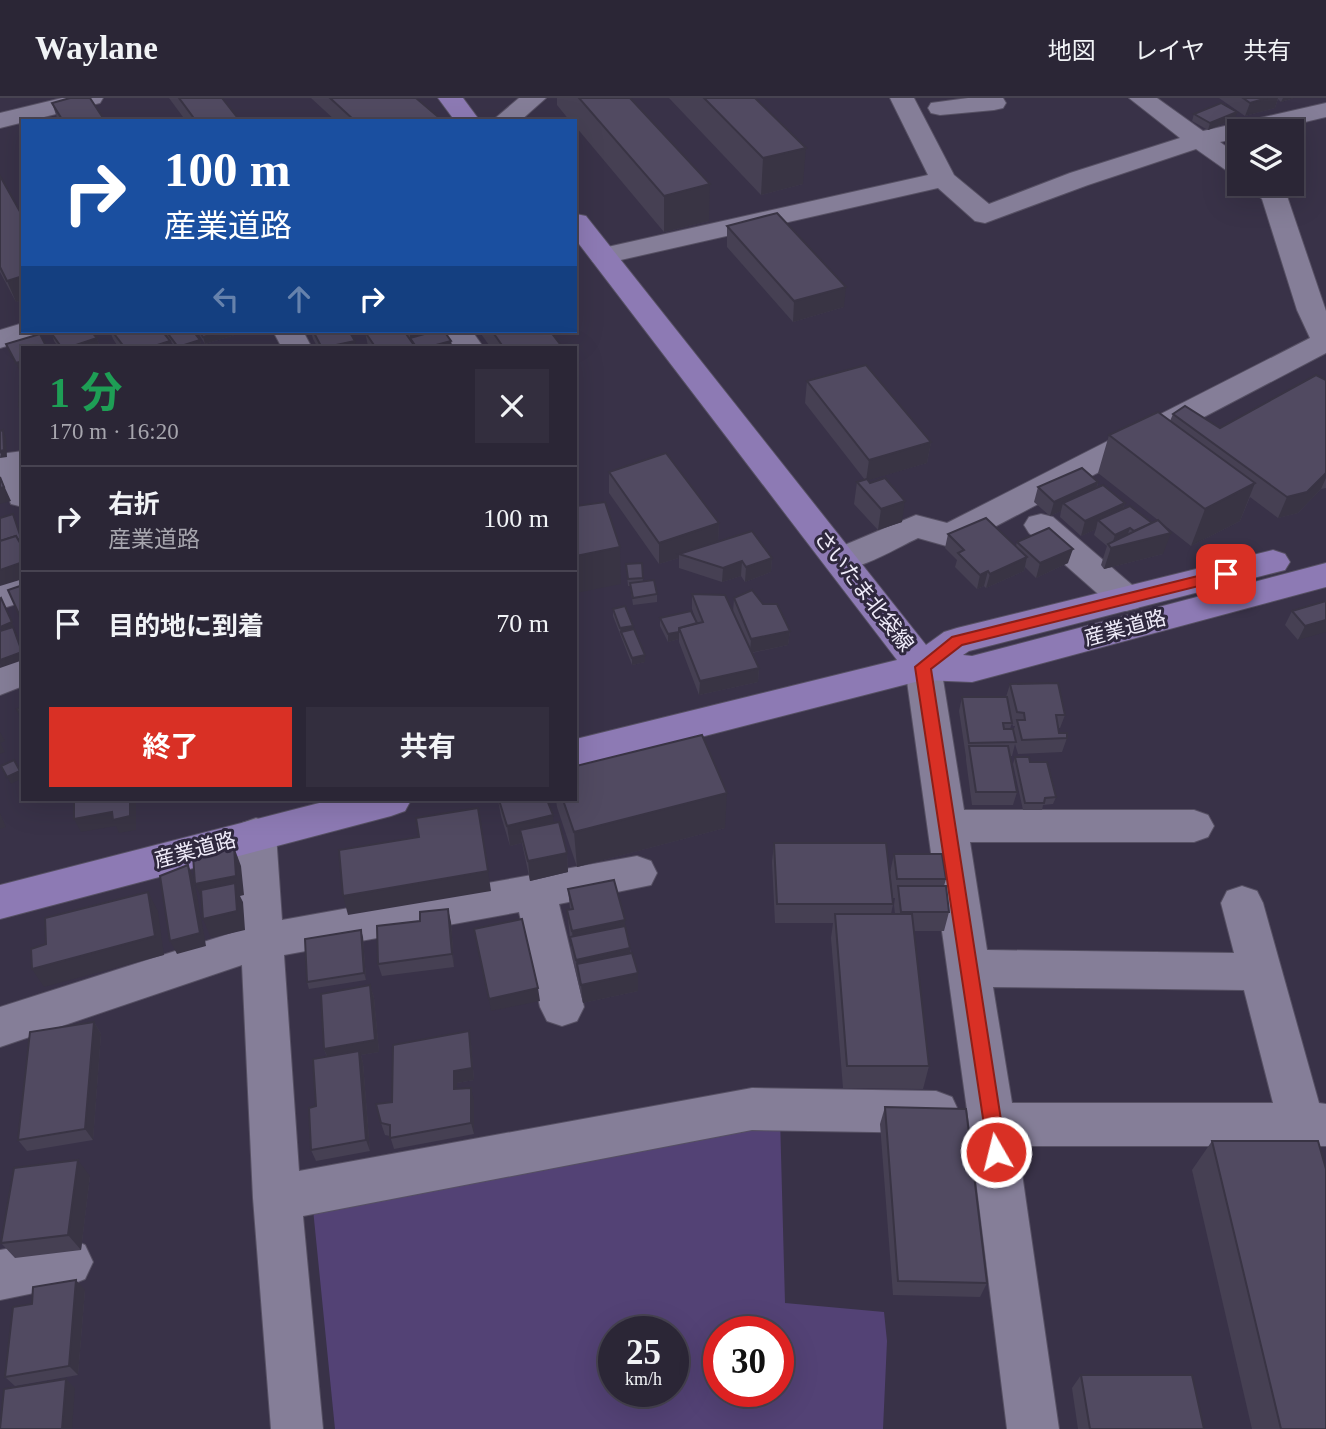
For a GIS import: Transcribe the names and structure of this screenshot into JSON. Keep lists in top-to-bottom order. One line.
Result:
{"streets":{"main road":["さいたま北袋線","産業道路"]},"crossings":[["さいたま北袋線","産業道路"]],"page":{"header":"Waylane","nav":["地図","レイヤ","共有"],"turn":["100 m","産業道路"],"heading":["1 分","170 m · 16:20"],"list":[{"name":"右折","note":"産業道路","value":"100 m"},{"name":"目的地に到着","value":"70 m"}],"buttons":["終了","共有"],"speed":"25 km/h","limit":"30"}}
